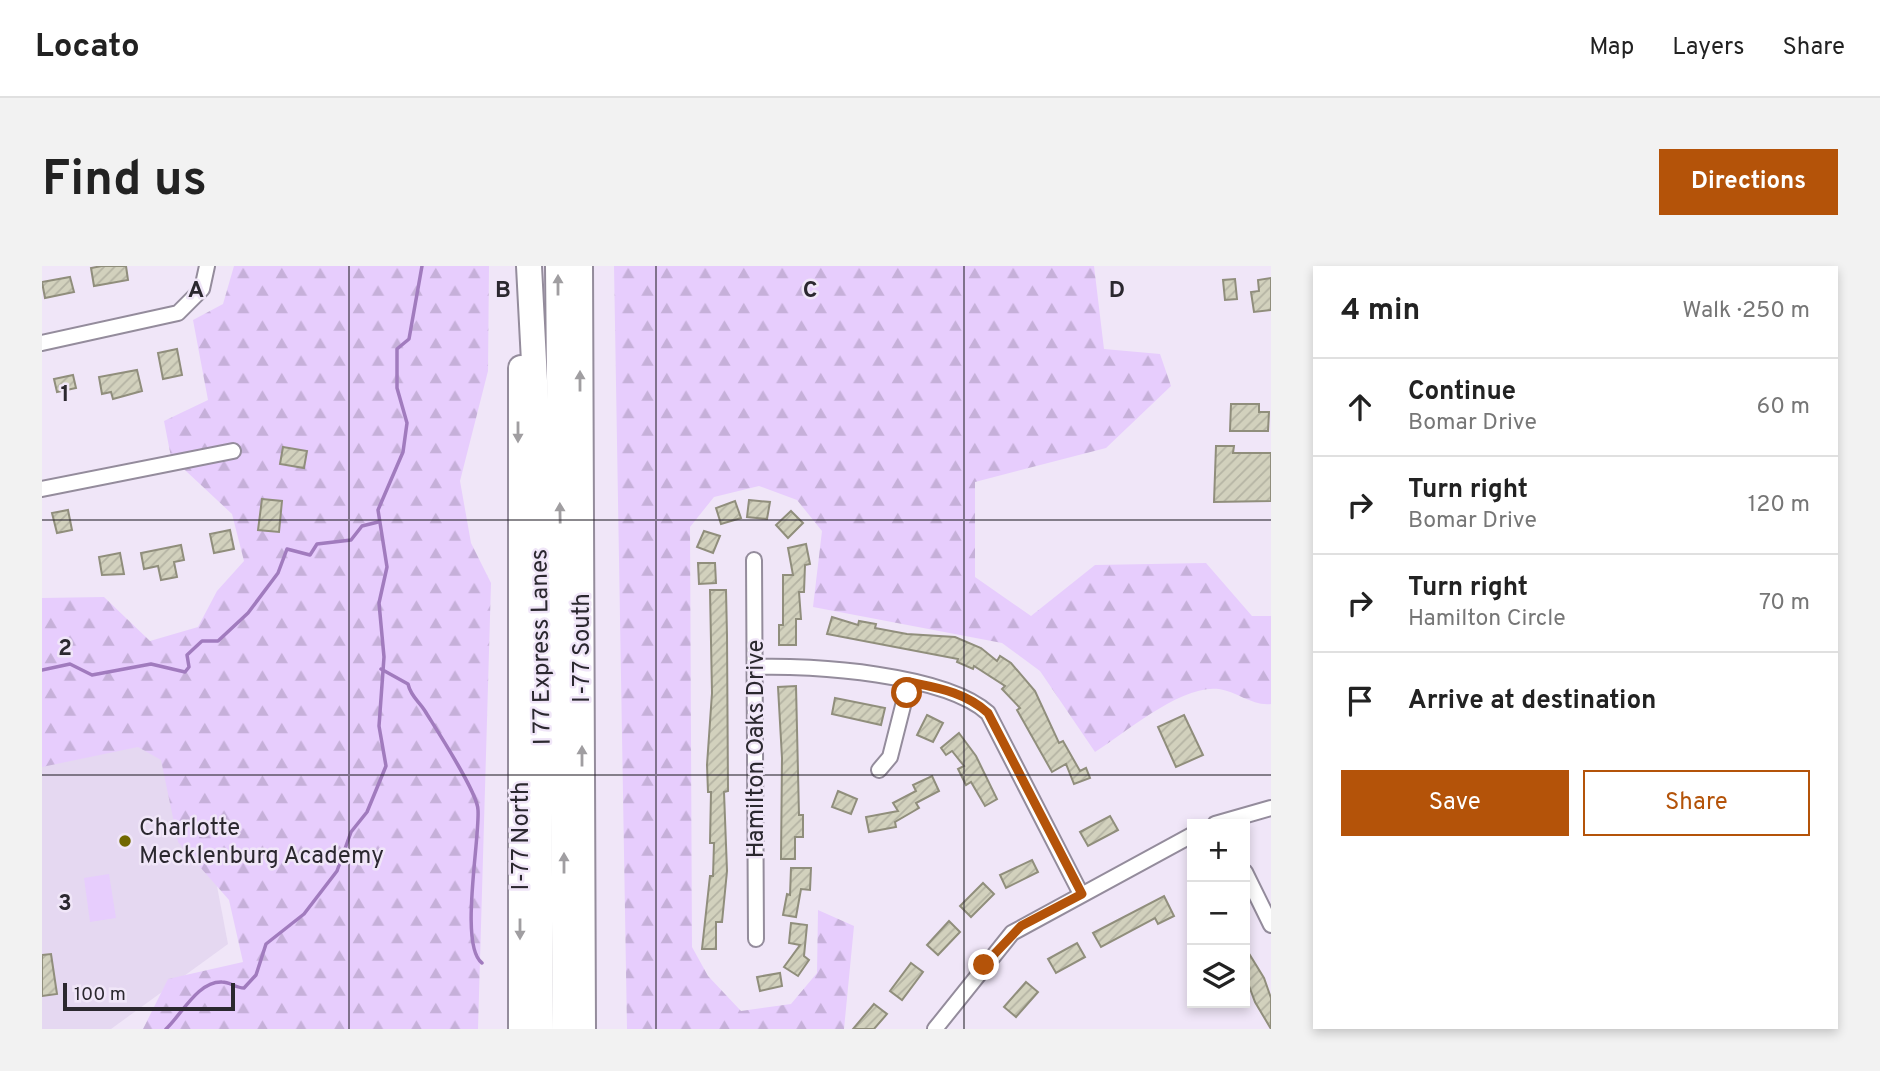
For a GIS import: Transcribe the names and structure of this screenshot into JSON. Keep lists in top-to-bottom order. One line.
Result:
{"streets":{"highway":["I 77 Express Lanes","I-77 South","I-77 North"],"street":["Hamilton Oaks Drive"]},"crossings":[["I 77 Express Lanes","I-77 North"]],"one_way":["I-77 South","I-77 North"],"places":["Charlotte Mecklenburg Academy"],"scale_bar":"100 m","page":{"header":"Locato","nav":["Map","Layers","Share"],"buttons":["Directions",["Save","Share"]],"title":"Find us","heading":["4 min","Walk · 250 m"],"list":[["Continue","Bomar Drive","60 m"],["Turn right","Bomar Drive","120 m"],["Turn right","Hamilton Circle","70 m"],"Arrive at destination"],"map_buttons":["+","−"],"scale":"100 m"},"grid":{"columns":["A","B","C","D"],"rows":["1","2","3"]}}
